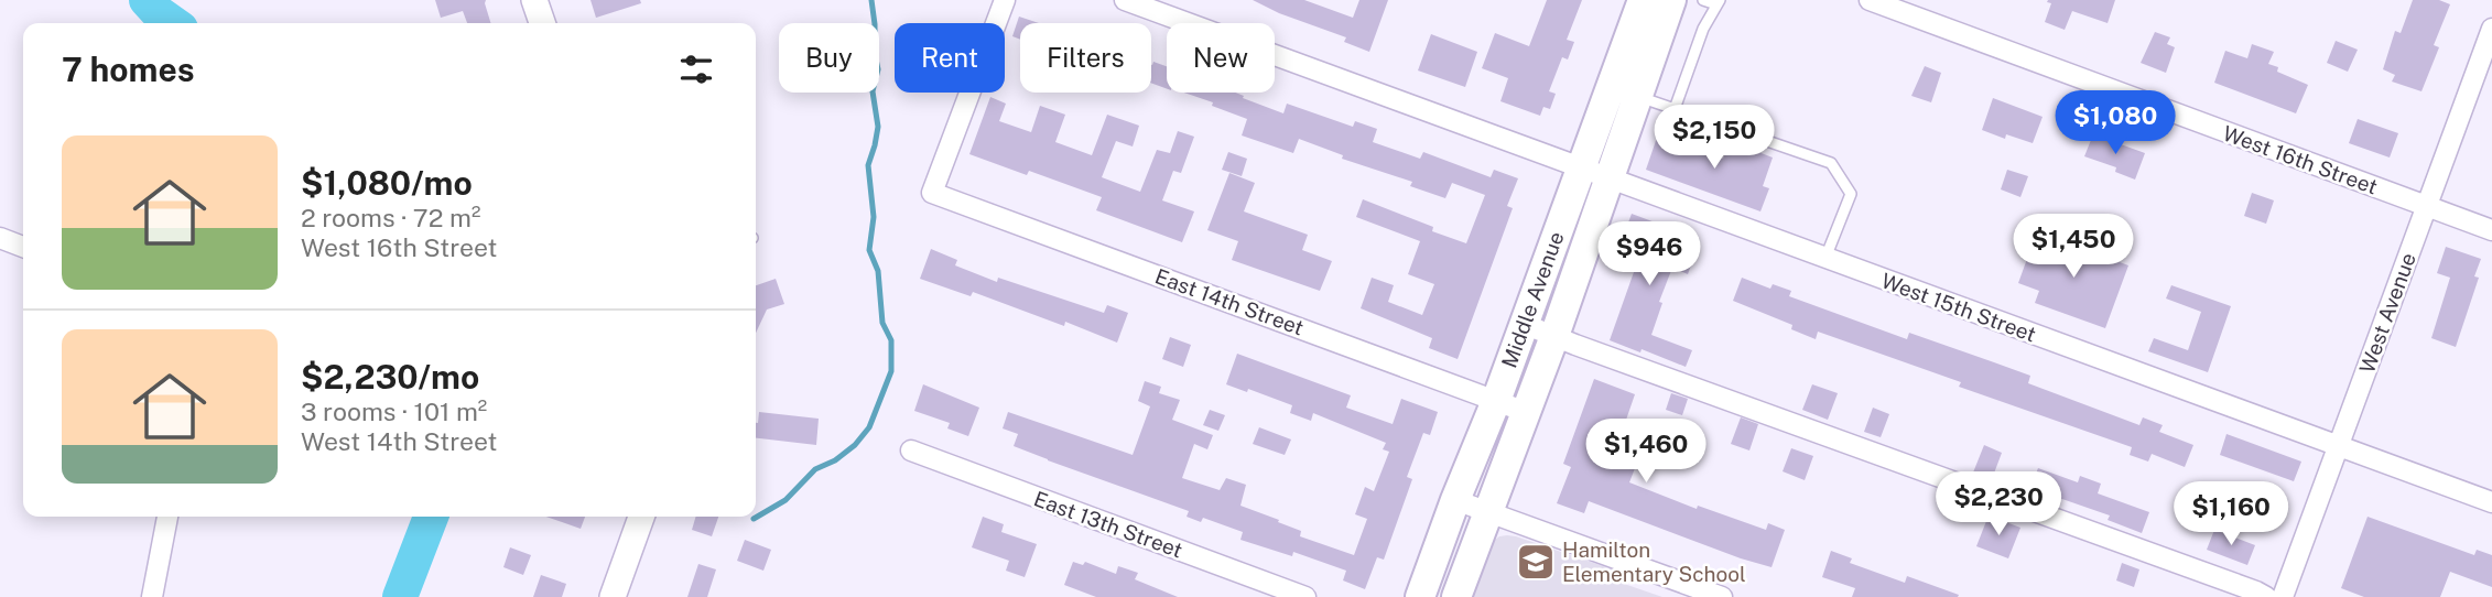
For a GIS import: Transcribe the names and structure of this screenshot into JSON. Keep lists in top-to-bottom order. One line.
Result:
{"streets":{"main road":["Middle Avenue"],"street":["West 16th Street","East 14th Street","West 15th Street","West Avenue","East 13th Street"]},"crossings":[["West 16th Street","West Avenue"],["Middle Avenue","East 14th Street"],["Middle Avenue","West 15th Street"],["West 15th Street","West Avenue"]],"places":{"school or university":["Hamilton Elementary School"]},"page":{"chip":["Buy","Rent","Filters","New"],"heading":"7 homes","price":["$1,080","$2,150","$1,450","$946","$1,460","$2,230","$1,160"],"list":[{"name":"$1,080/mo","note":"2 rooms · 72 m² · West 16th Street"},{"name":"$2,230/mo","note":"3 rooms · 101 m² · West 14th Street"}]}}
